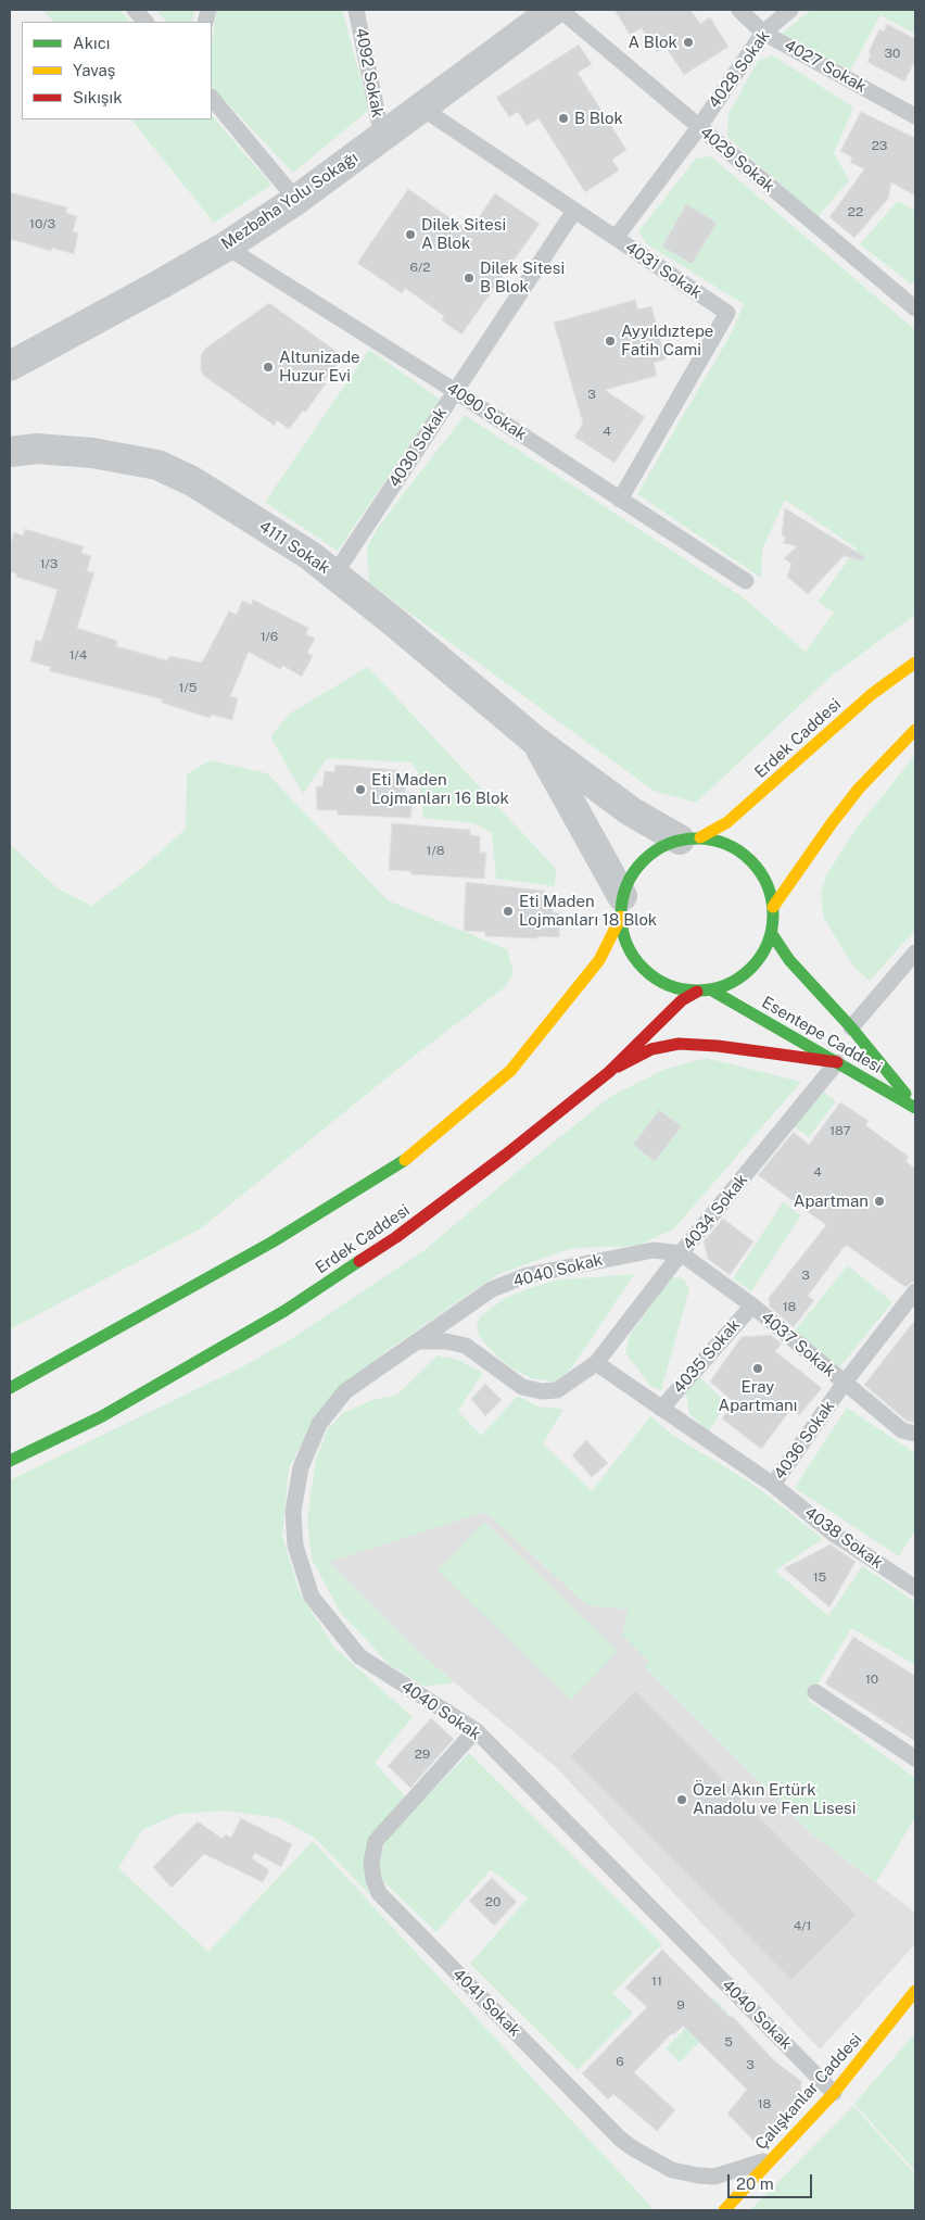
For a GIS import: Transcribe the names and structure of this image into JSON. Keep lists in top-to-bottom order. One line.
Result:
{"streets":{"main road":["Erdek Caddesi","Esentepe Caddesi","Çalışkanlar Caddesi"],"street":["Mezbaha Yolu Sokağı","4111 Sokak"],"lane":["4027 Sokak","4028 Sokak","4092 Sokak","4029 Sokak","4031 Sokak","4090 Sokak","4030 Sokak","4034 Sokak","4040 Sokak","4037 Sokak","4035 Sokak","4036 Sokak","4038 Sokak","4041 Sokak"]},"crossings":[["4027 Sokak","4028 Sokak"],["4028 Sokak","4029 Sokak"],["4028 Sokak","4031 Sokak"],["4092 Sokak","Mezbaha Yolu Sokağı"],["Mezbaha Yolu Sokağı","4031 Sokak"],["Mezbaha Yolu Sokağı","4090 Sokak"],["4031 Sokak","4090 Sokak"],["4031 Sokak","4030 Sokak"],["4090 Sokak","4030 Sokak"],["4030 Sokak","4111 Sokak"],["4111 Sokak","Erdek Caddesi"],["4111 Sokak","Esentepe Caddesi"],["Erdek Caddesi","Esentepe Caddesi"],["Esentepe Caddesi","4034 Sokak"],["4034 Sokak","4040 Sokak"],["4034 Sokak","4037 Sokak"],["4034 Sokak","4038 Sokak"],["4040 Sokak","4037 Sokak"],["4040 Sokak","4041 Sokak"],["4040 Sokak","Çalışkanlar Caddesi"],["4037 Sokak","4035 Sokak"],["4037 Sokak","4036 Sokak"],["4035 Sokak","4038 Sokak"],["4036 Sokak","4038 Sokak"],["4041 Sokak","Çalışkanlar Caddesi"]],"places":["A Blok","B Blok","Dilek Sitesi A Blok","Dilek Sitesi B Blok","Ayyıldıztepe Fatih Cami","Altunizade Huzur Evi","Eti Maden Lojmanları 16 Blok","Eti Maden Lojmanları 18 Blok","Apartman","Eray Apartmanı","Özel Akın Ertürk Anadolu ve Fen Lisesi"],"house_numbers":["30","23","22","10/3","6/2","3","4","1/3","1/6","1/4","1/5","1/8","187","4","3","18","15","10","29","20","4/1","11","9","5","6","3","18"],"legend":["Akıcı","Yavaş","Sıkışık"],"scale_bar":"20 m"}
